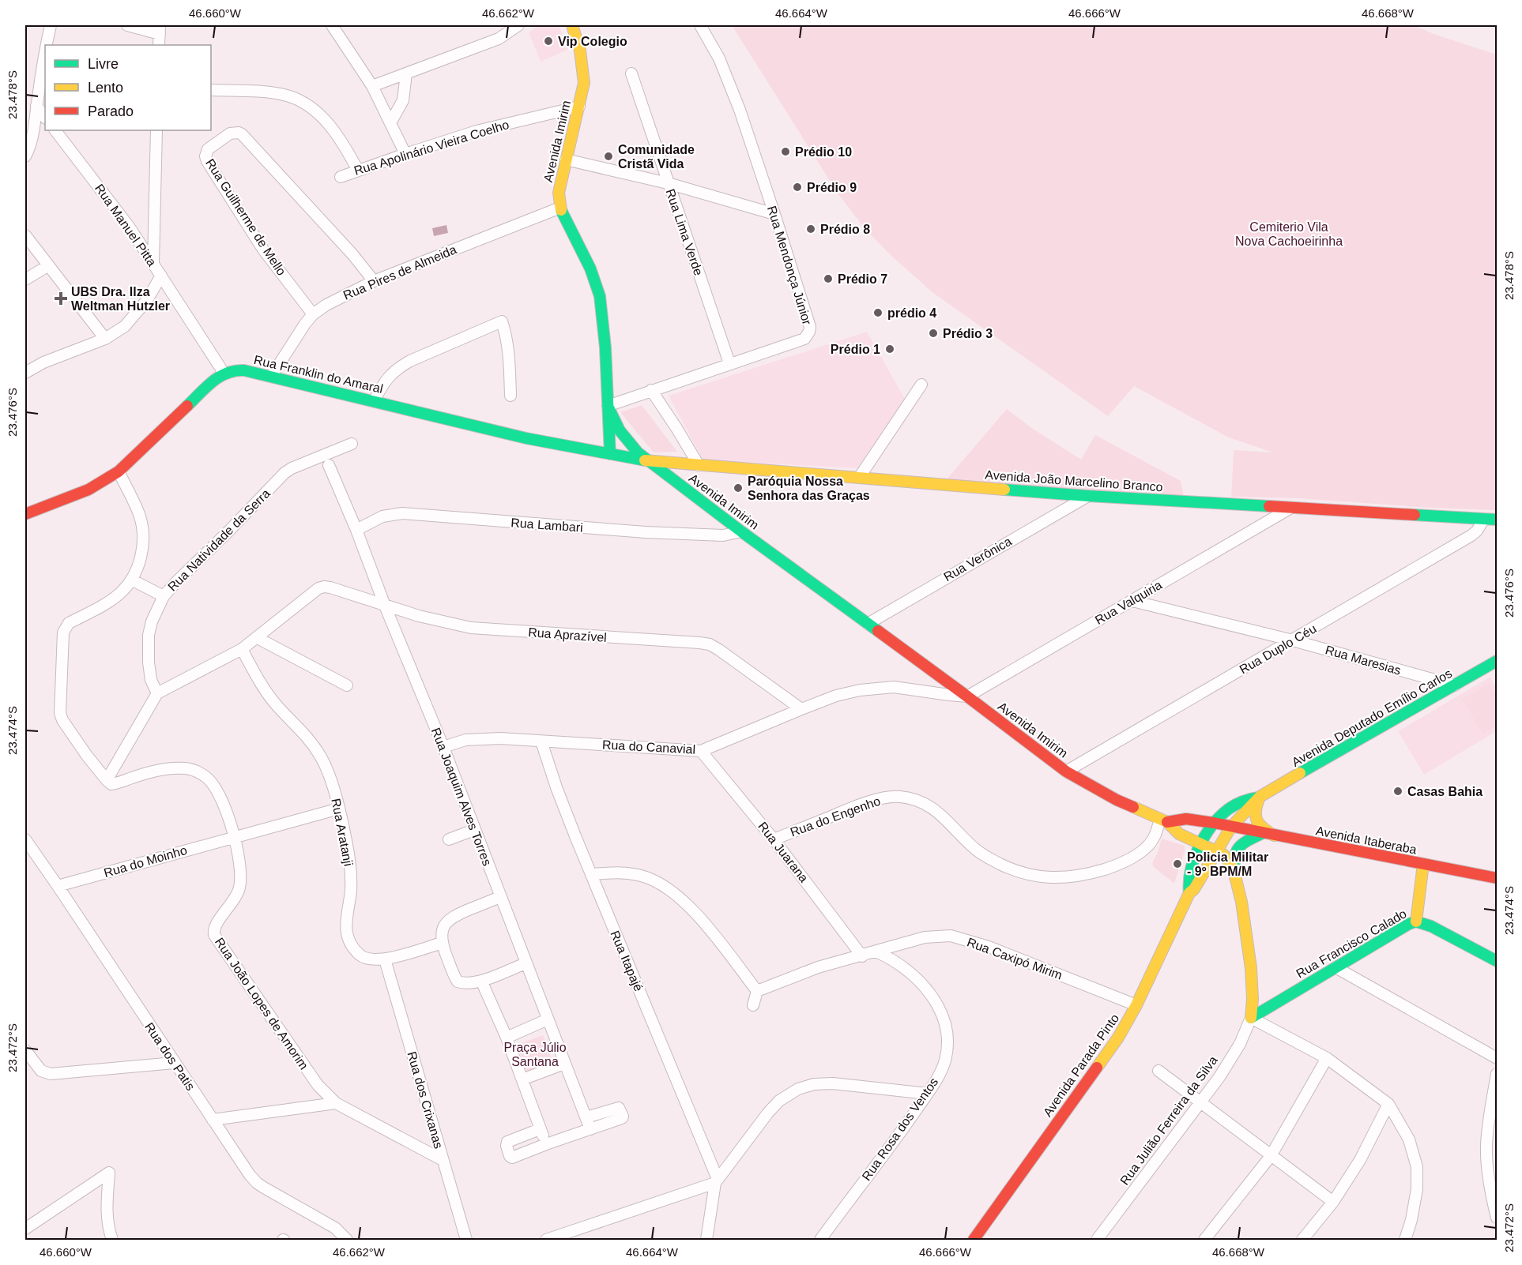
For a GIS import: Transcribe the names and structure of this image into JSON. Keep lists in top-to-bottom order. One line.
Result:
{"streets":{"main road":["Avenida Imirim","Rua Franklin do Amaral","Avenida João Marcelino Branco","Avenida Deputado Emílio Carlos","Avenida Itaberaba","Rua Francisco Calado","Avenida Parada Pinto","Rua Julião Ferreira da Silva"],"street":["Rua Apolinário Vieira Coelho","Rua Guilherme de Mello","Rua Manuel Pitta","Rua Lima Verde","Rua Mendonça Júnior","Rua Pires de Almeida","Rua Lambari","Rua Natividade da Serra","Rua Verônica","Rua Valquiria","Rua Aprazível","Rua Duplo Céu","Rua Maresias","Rua do Canavial","Rua Joaquim Alves Torres","Rua do Engenho","Rua Aratanji","Rua Juarana","Rua do Moinho","Rua Caxipó Mirim","Rua Itapajé","Rua João Lopes de Amorim","Rua dos Patis","Rua dos Crixanas","Rua Rosa dos Ventos"]},"crossings":[["Avenida Imirim","Rua Apolinário Vieira Coelho"],["Avenida Imirim","Rua Mendonça Júnior"],["Avenida Imirim","Rua Pires de Almeida"],["Avenida Imirim","Rua Franklin do Amaral"],["Avenida Imirim","Avenida João Marcelino Branco"],["Avenida Imirim","Rua Lambari"],["Avenida Imirim","Rua Verônica"],["Avenida Imirim","Rua Valquiria"],["Avenida Imirim","Rua Duplo Céu"],["Avenida Imirim","Rua do Canavial"],["Avenida Imirim","Rua do Engenho"],["Avenida Imirim","Avenida Parada Pinto"],["Avenida Imirim","Rua Julião Ferreira da Silva"],["Rua Guilherme de Mello","Rua Pires de Almeida"],["Rua Manuel Pitta","Rua Franklin do Amaral"],["Rua Lima Verde","Rua Mendonça Júnior"],["Rua Pires de Almeida","Rua Franklin do Amaral"],["Rua Franklin do Amaral","Avenida João Marcelino Branco"],["Avenida João Marcelino Branco","Rua Verônica"],["Avenida João Marcelino Branco","Rua Valquiria"],["Avenida João Marcelino Branco","Rua Duplo Céu"],["Rua Lambari","Rua Joaquim Alves Torres"],["Rua Valquiria","Rua Maresias"],["Rua Valquiria","Rua do Canavial"],["Rua Aprazível","Rua do Canavial"],["Rua Aprazível","Rua Joaquim Alves Torres"],["Rua Duplo Céu","Rua Maresias"],["Rua Maresias","Avenida Deputado Emílio Carlos"],["Avenida Deputado Emílio Carlos","Avenida Itaberaba"],["Avenida Deputado Emílio Carlos","Avenida Parada Pinto"],["Rua do Canavial","Rua Joaquim Alves Torres"],["Rua do Canavial","Rua Juarana"],["Rua do Canavial","Rua Itapajé"],["Rua do Engenho","Rua Juarana"],["Rua Aratanji","Rua do Moinho"],["Rua Aratanji","Rua dos Crixanas"],["Avenida Itaberaba","Rua Francisco Calado"],["Avenida Itaberaba","Avenida Parada Pinto"],["Rua Juarana","Rua Caxipó Mirim"],["Rua do Moinho","Rua João Lopes de Amorim"],["Rua do Moinho","Rua dos Patis"],["Rua Francisco Calado","Rua Julião Ferreira da Silva"],["Rua Caxipó Mirim","Avenida Parada Pinto"],["Rua Caxipó Mirim","Rua Rosa dos Ventos"],["Rua João Lopes de Amorim","Rua dos Crixanas"],["Avenida Parada Pinto","Rua Julião Ferreira da Silva"]],"parks":["Cemiterio Vila Nova Cachoeirinha","Praça Júlio Santana"],"places":{"other":["Vip Colegio","Prédio 10","Comunidade Cristã Vida","Prédio 9","Prédio 8","Prédio 7","prédio 4","Prédio 3","Prédio 1","Paróquia Nossa Senhora das Graças","Casas Bahia","Policia Militar - 9º BPM/M"],"health":["UBS Dra. Ilza Weltman Hutzler"]},"legend":["Livre","Lento","Parado"],"coordinates":["46.660°W","46.662°W","46.664°W","46.666°W","46.668°W","23.478°S","23.476°S","23.474°S","23.472°S"]}
